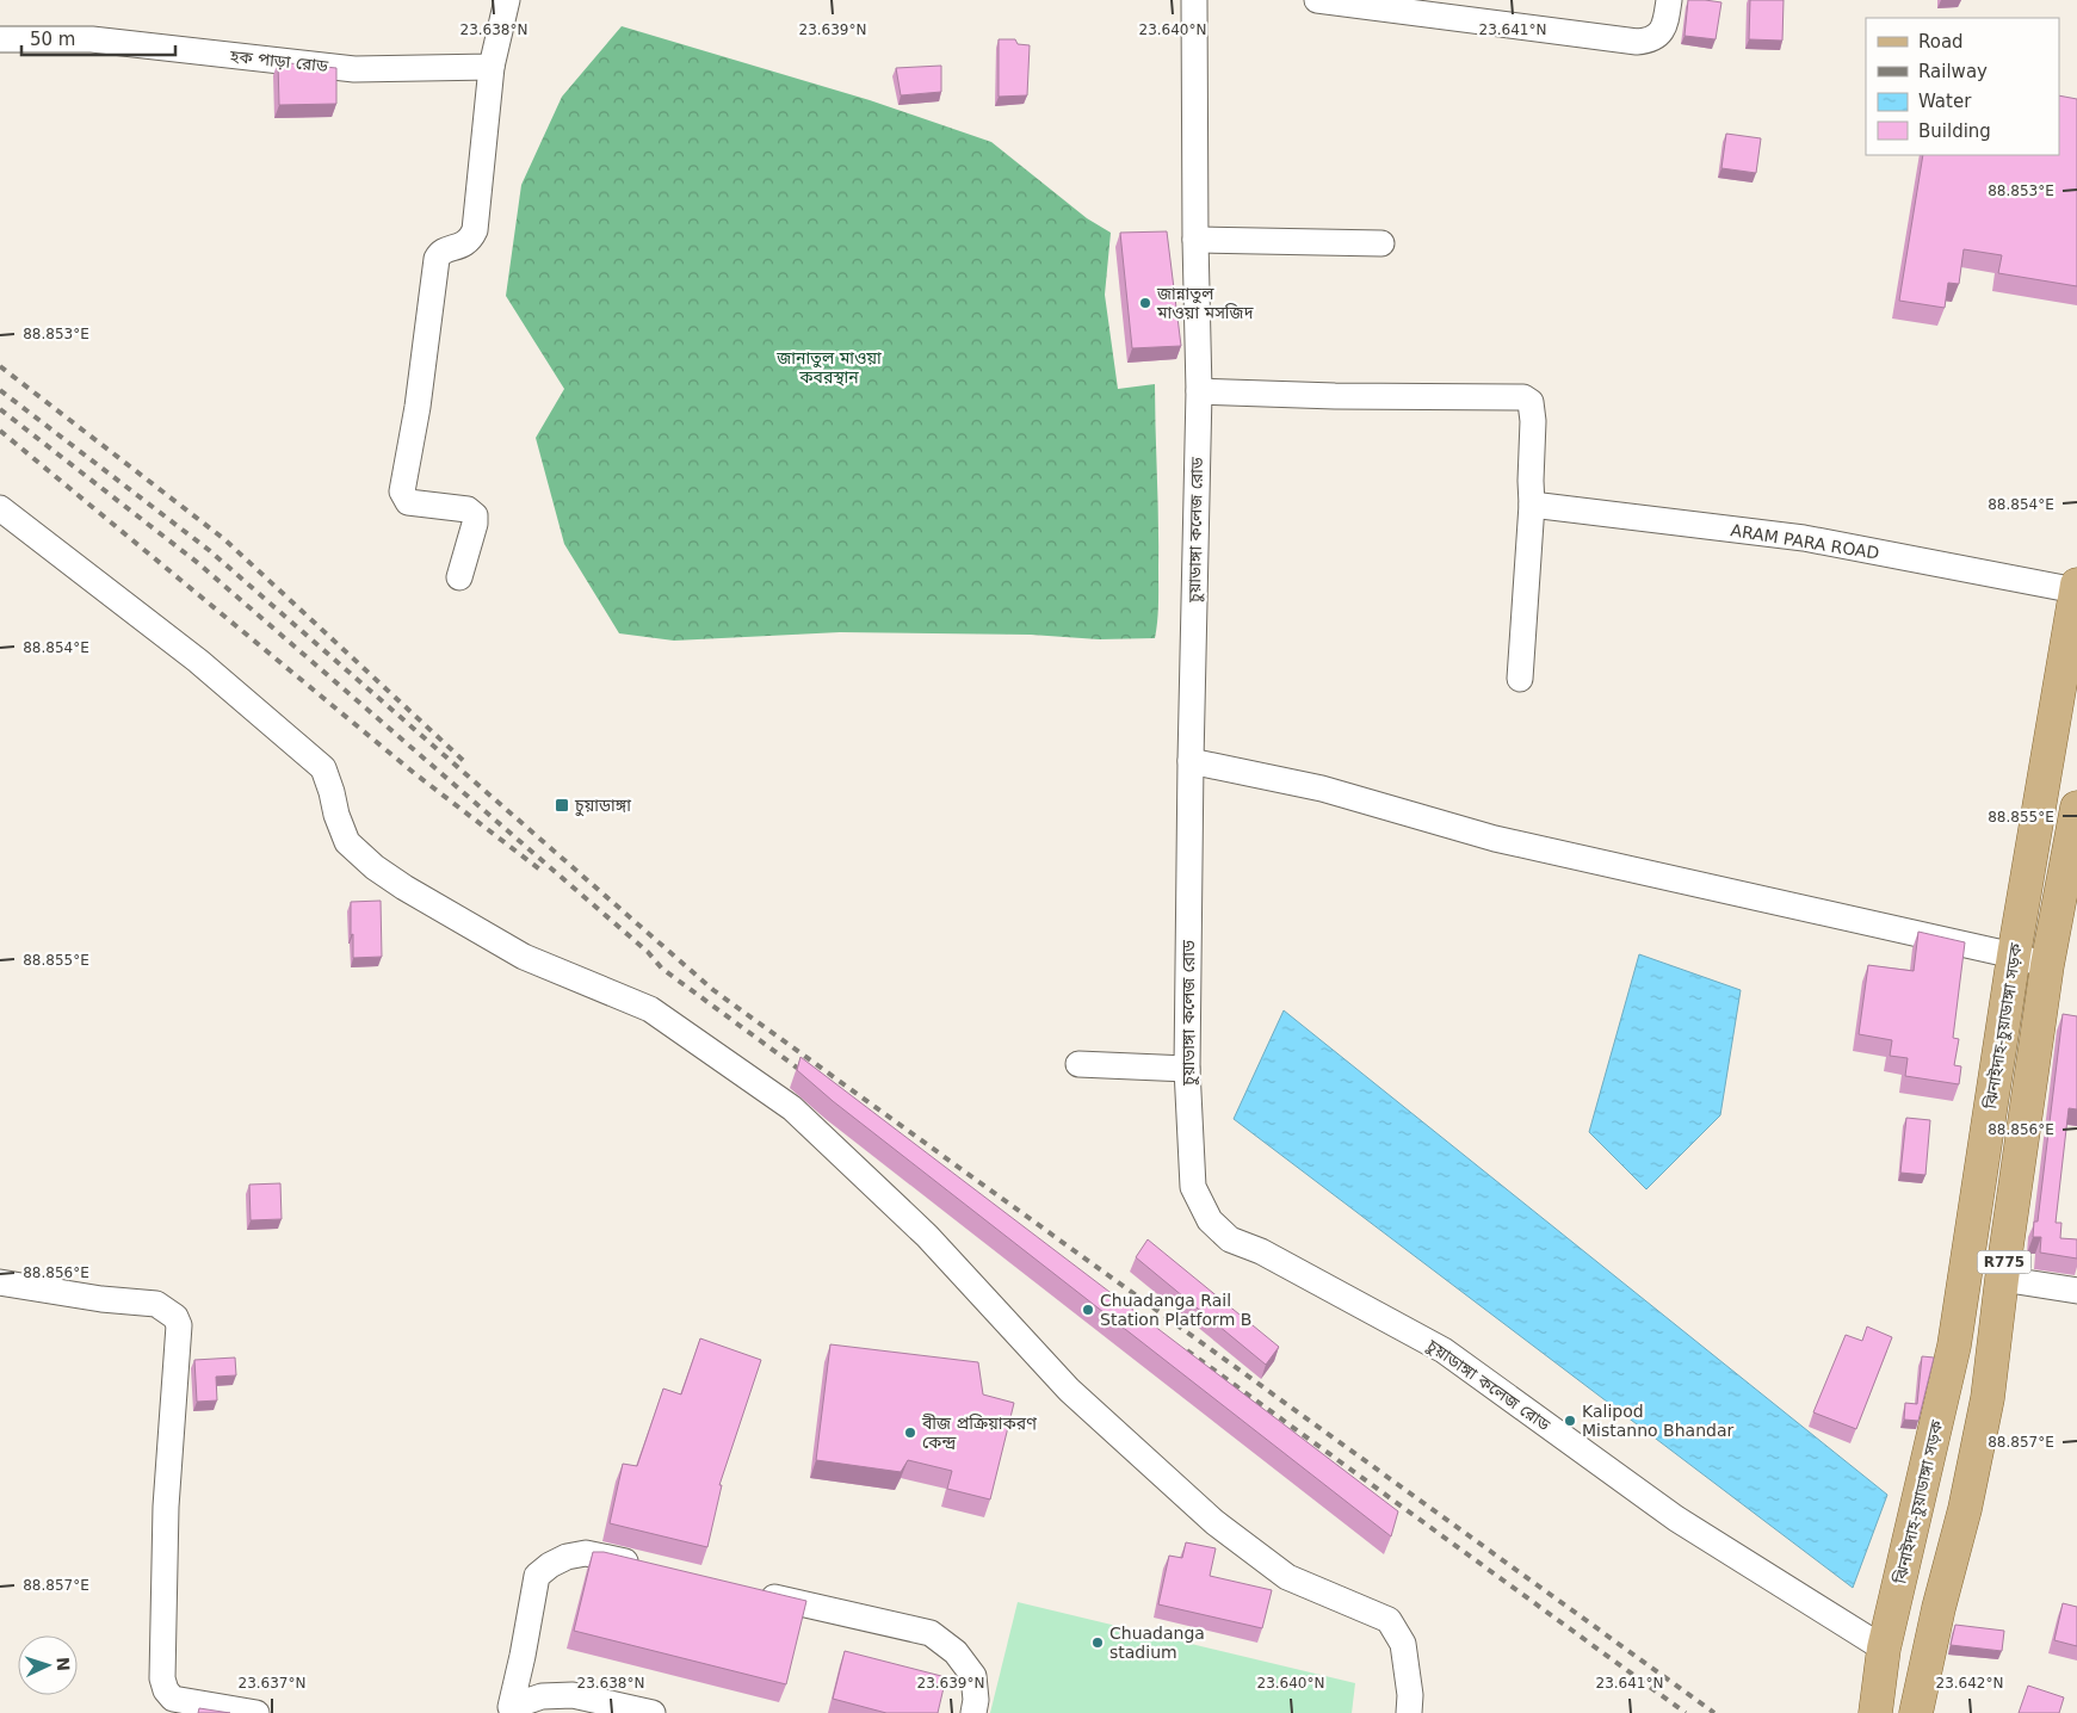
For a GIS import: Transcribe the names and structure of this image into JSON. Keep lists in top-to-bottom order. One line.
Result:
{"streets":{"main road":["ঝিনাইদাহ-চুয়াডাঙ্গা সড়ক","R775"],"street":["হক পাড়া রোড","চুয়াডাঙ্গা কলেজ রোড","ARAM PARA ROAD"]},"crossings":[["চুয়াডাঙ্গা কলেজ রোড","ঝিনাইদাহ-চুয়াডাঙ্গা সড়ক"],["ARAM PARA ROAD","ঝিনাইদাহ-চুয়াডাঙ্গা সড়ক"]],"parks":["জানাতুল মাওয়া কবরস্থান"],"places":{"other":["জান্নাতুল মাওয়া মসজিদ","Chuadanga Rail Station Platform B","Kalipod Mistanno Bhandar","বীজ প্রক্রিয়াকরণ কেন্দ্র","Chuadanga stadium"],"transit":["চুয়াডাঙ্গা"]},"legend":["Road","Railway","Water","Building"],"scale_bar":"50 m","north":"right","coordinates":["23.638°N","23.639°N","23.640°N","23.641°N","88.853°E","88.854°E","88.855°E","88.856°E","88.857°E","23.637°N","23.642°N"]}
